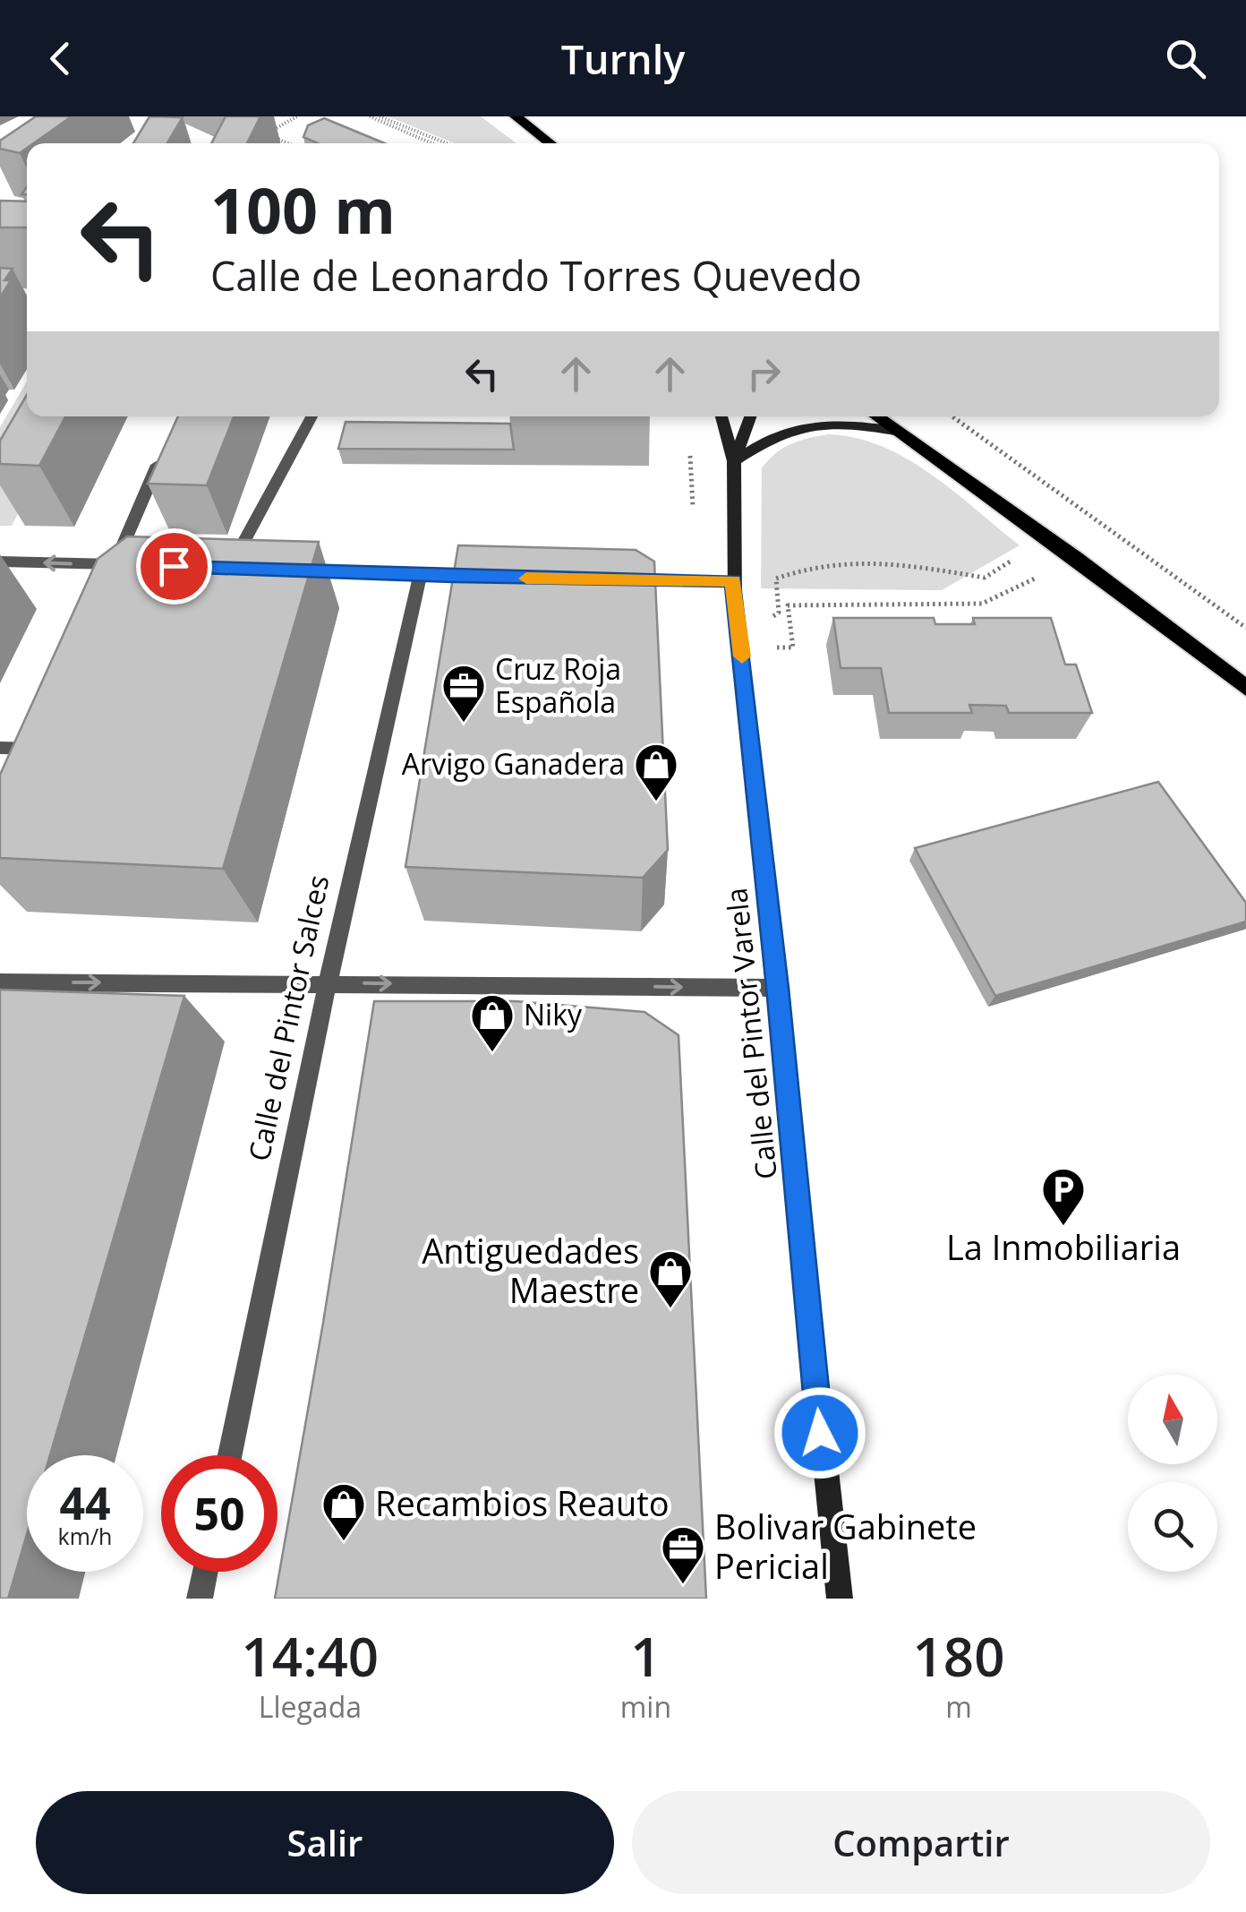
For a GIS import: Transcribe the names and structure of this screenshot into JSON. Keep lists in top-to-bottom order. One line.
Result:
{"streets":{"main road":["Calle del Pintor Varela"],"street":["Calle del Pintor Salces"]},"places":{"office":["Cruz Roja Española","Bolivar Gabinete Pericial"],"shop":["Arvigo Ganadera","Niky","Antiguedades Maestre","Recambios Reauto"],"parking":["La Inmobiliaria"]},"north":"top","page":{"header":"Turnly","turn":["100 m","Calle de Leonardo Torres Quevedo"],"speed":"44 km/h","limit":"50","eta":["14:40","Llegada","1","min","180","m"],"buttons":["Salir","Compartir"]}}
